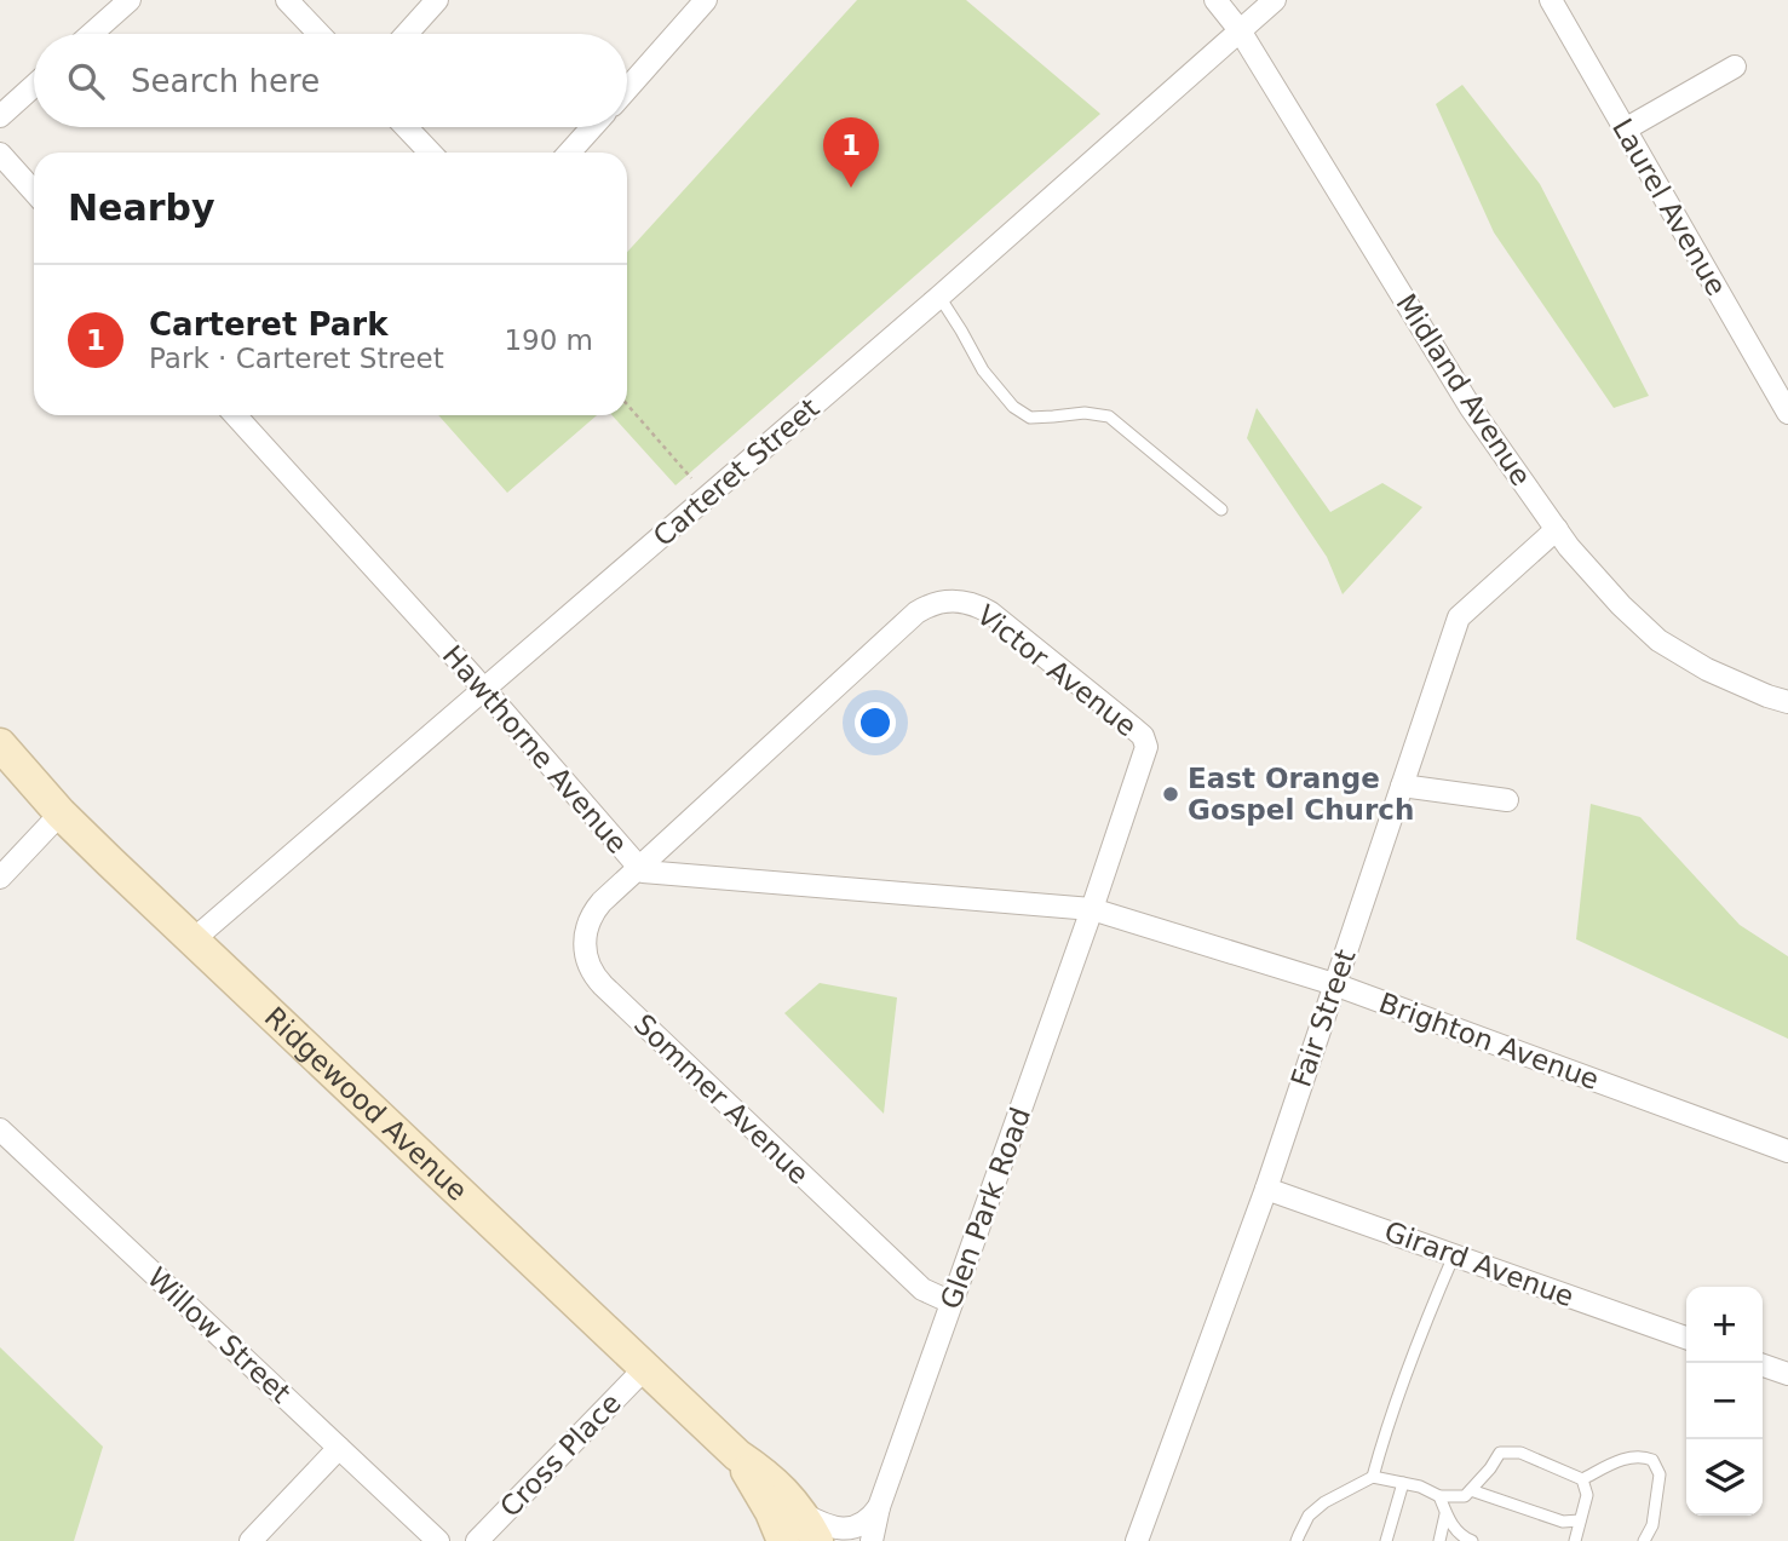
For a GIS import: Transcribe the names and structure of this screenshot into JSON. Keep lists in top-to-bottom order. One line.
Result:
{"streets":{"street":["Laurel Avenue","Midland Avenue","Carteret Street","Victor Avenue","Hawthorne Avenue","Fair Street","Brighton Avenue","Sommer Avenue","Ridgewood Avenue","Glen Park Road","Girard Avenue","Willow Street","Cross Place"]},"crossings":[["Midland Avenue","Carteret Street"],["Midland Avenue","Fair Street"],["Carteret Street","Hawthorne Avenue"],["Carteret Street","Ridgewood Avenue"],["Victor Avenue","Hawthorne Avenue"],["Victor Avenue","Brighton Avenue"],["Victor Avenue","Sommer Avenue"],["Victor Avenue","Glen Park Road"],["Hawthorne Avenue","Brighton Avenue"],["Hawthorne Avenue","Sommer Avenue"],["Hawthorne Avenue","Glen Park Road"],["Fair Street","Brighton Avenue"],["Fair Street","Girard Avenue"],["Brighton Avenue","Glen Park Road"],["Sommer Avenue","Glen Park Road"],["Ridgewood Avenue","Cross Place"]],"places":["East Orange Gospel Church"],"page":{"search":"Search here","pins":"1","heading":"Nearby","list":[{"mark":"1","name":"Carteret Park","note":"Park · Carteret Street","value":"190 m"}],"map_buttons":["+","−"]}}
